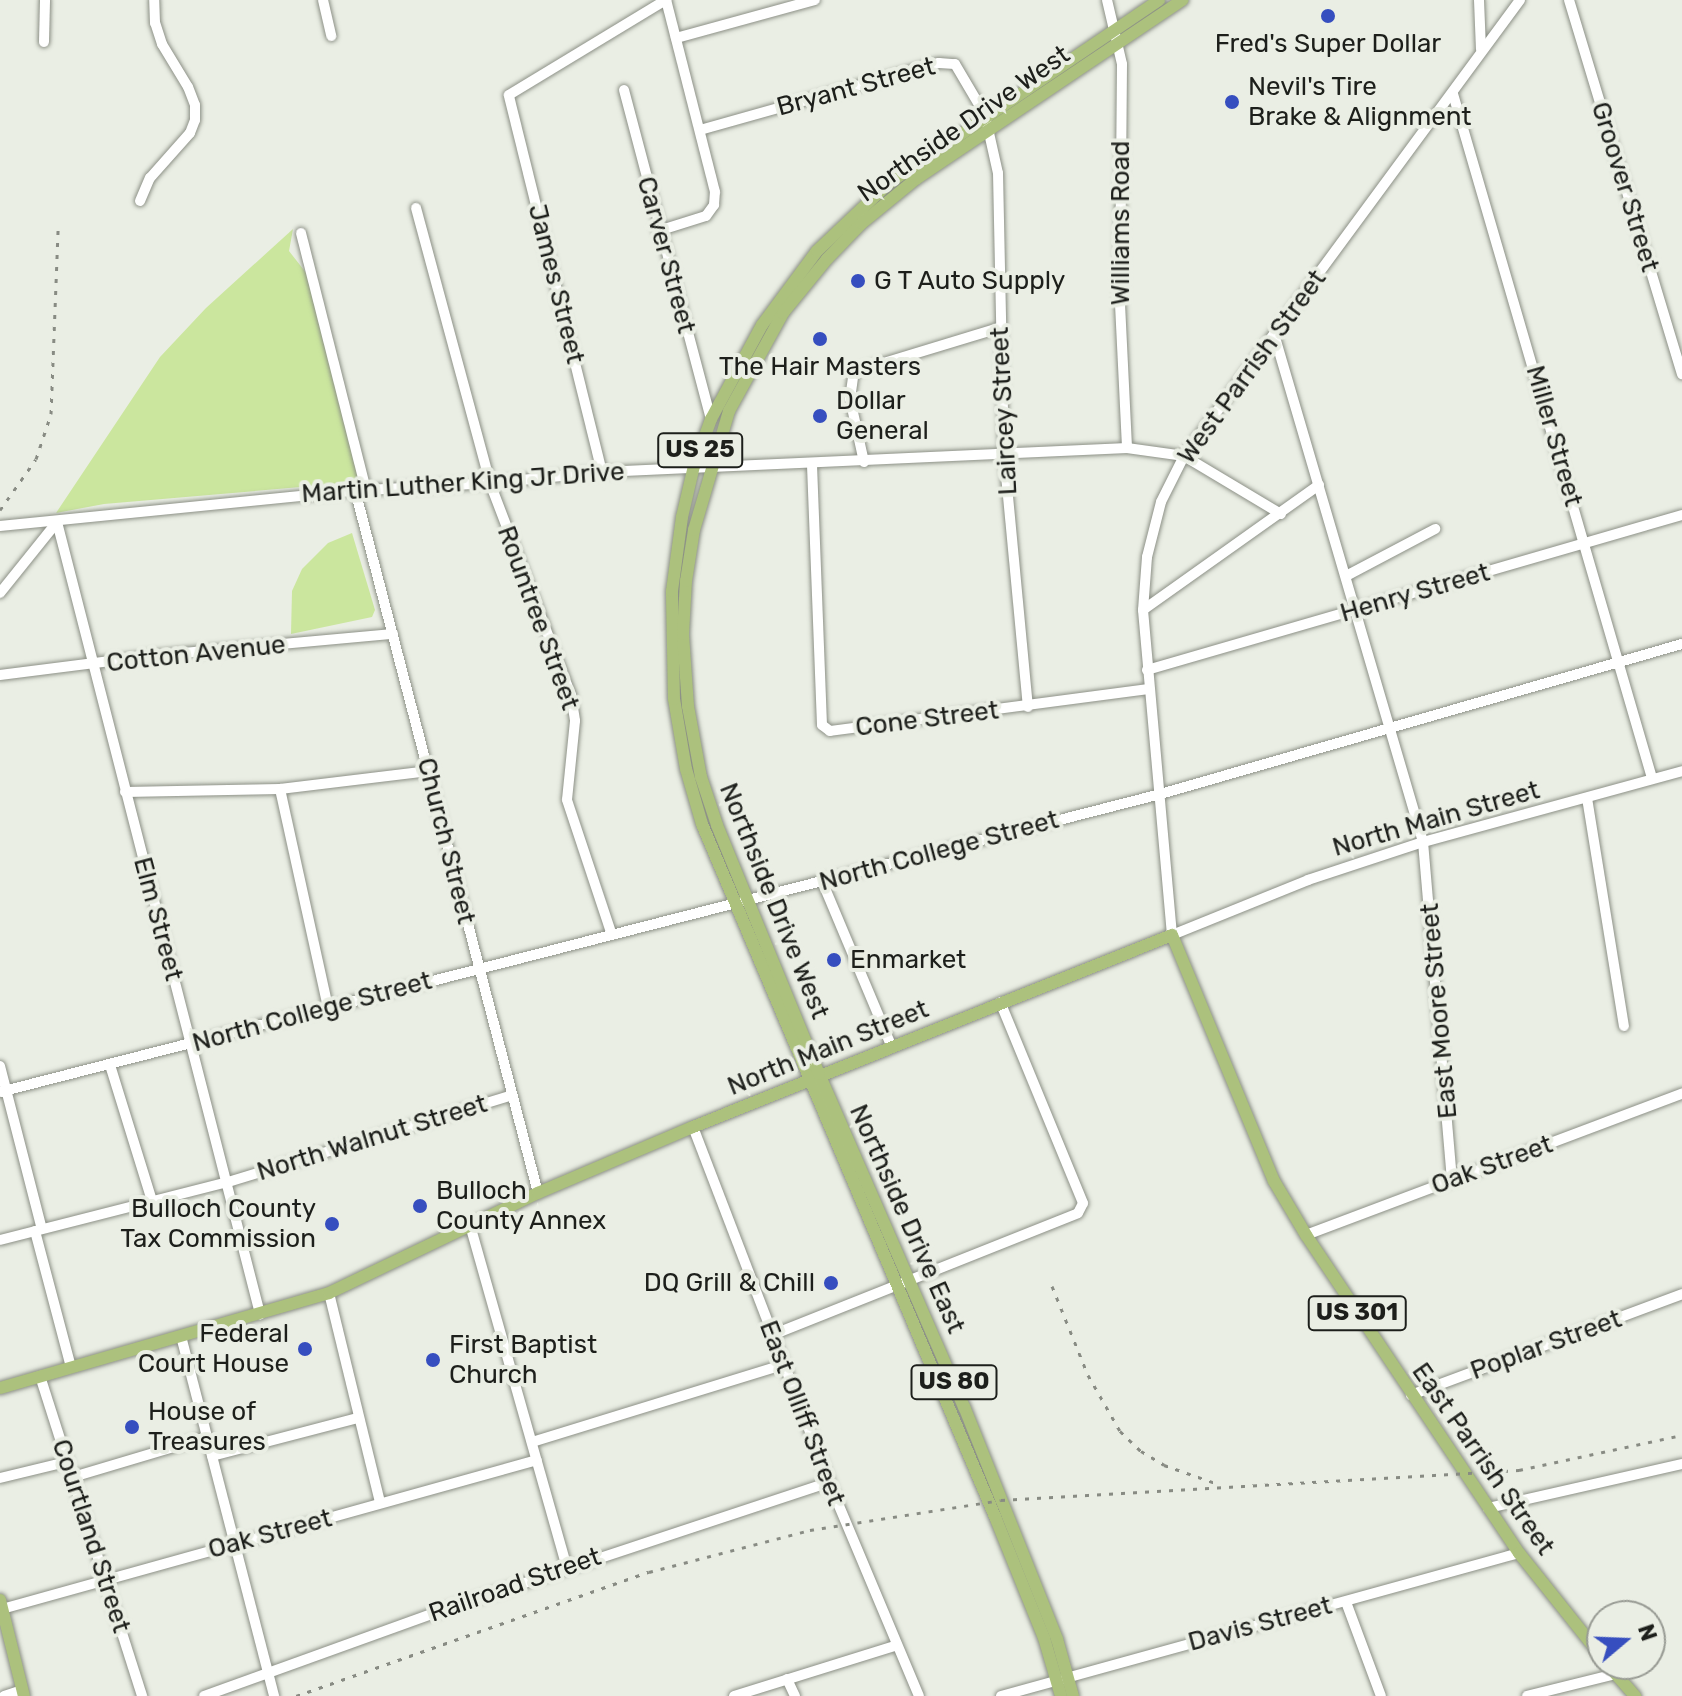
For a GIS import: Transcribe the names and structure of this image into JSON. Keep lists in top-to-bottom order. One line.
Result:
{"streets":{"main road":["Northside Drive West","US 25","North Main Street","Northside Drive East","US 301","US 80","East Parrish Street"],"street":["Bryant Street","Groover Street","Williams Road","Carver Street","James Street","West Parrish Street","Laircey Street","Miller Street","Martin Luther King Jr Drive","Henry Street","Rountree Street","Cotton Avenue","Cone Street","Church Street","North College Street","Elm Street","East Moore Street","North Walnut Street","Oak Street","Poplar Street","East Olliff Street","Courtland Street","Railroad Street","Davis Street"]},"crossings":[["Bryant Street","Northside Drive West"],["Bryant Street","Laircey Street"],["Northside Drive West","Williams Road"],["Northside Drive West","Carver Street"],["Northside Drive West","Laircey Street"],["Northside Drive West","Martin Luther King Jr Drive"],["Northside Drive West","North Main Street"],["Northside Drive West","North College Street"],["Northside Drive West","Northside Drive East"],["Williams Road","Martin Luther King Jr Drive"],["James Street","Martin Luther King Jr Drive"],["West Parrish Street","Miller Street"],["West Parrish Street","Martin Luther King Jr Drive"],["West Parrish Street","Henry Street"],["West Parrish Street","Cone Street"],["West Parrish Street","North Main Street"],["West Parrish Street","North College Street"],["West Parrish Street","East Moore Street"],["West Parrish Street","East Parrish Street"],["Laircey Street","Martin Luther King Jr Drive"],["Laircey Street","Cone Street"],["Miller Street","Henry Street"],["Miller Street","North Main Street"],["Miller Street","North College Street"],["Martin Luther King Jr Drive","Rountree Street"],["Martin Luther King Jr Drive","Cone Street"],["Martin Luther King Jr Drive","Church Street"],["Martin Luther King Jr Drive","Elm Street"],["Henry Street","East Moore Street"],["Rountree Street","North College Street"],["Cotton Avenue","Church Street"],["Cotton Avenue","Elm Street"],["North Main Street","Church Street"],["North Main Street","Elm Street"],["North Main Street","East Moore Street"],["North Main Street","Northside Drive East"],["North Main Street","East Olliff Street"],["North Main Street","East Parrish Street"],["North Main Street","Courtland Street"],["Church Street","North College Street"],["Church Street","North Walnut Street"],["North College Street","Elm Street"],["North College Street","East Moore Street"],["Elm Street","North Walnut Street"],["East Moore Street","Oak Street"],["Oak Street","East Parrish Street"],["Oak Street","Courtland Street"],["Northside Drive East","Davis Street"],["Poplar Street","East Parrish Street"],["East Olliff Street","Railroad Street"],["East Parrish Street","Davis Street"]],"places":["Fred's Super Dollar","Nevil's Tire Brake & Alignment","G T Auto Supply","The Hair Masters","Dollar General","Enmarket","Bulloch County Annex","Bulloch County Tax Commission","DQ Grill & Chill","Federal Court House","First Baptist Church","House of Treasures"],"north":"right"}
